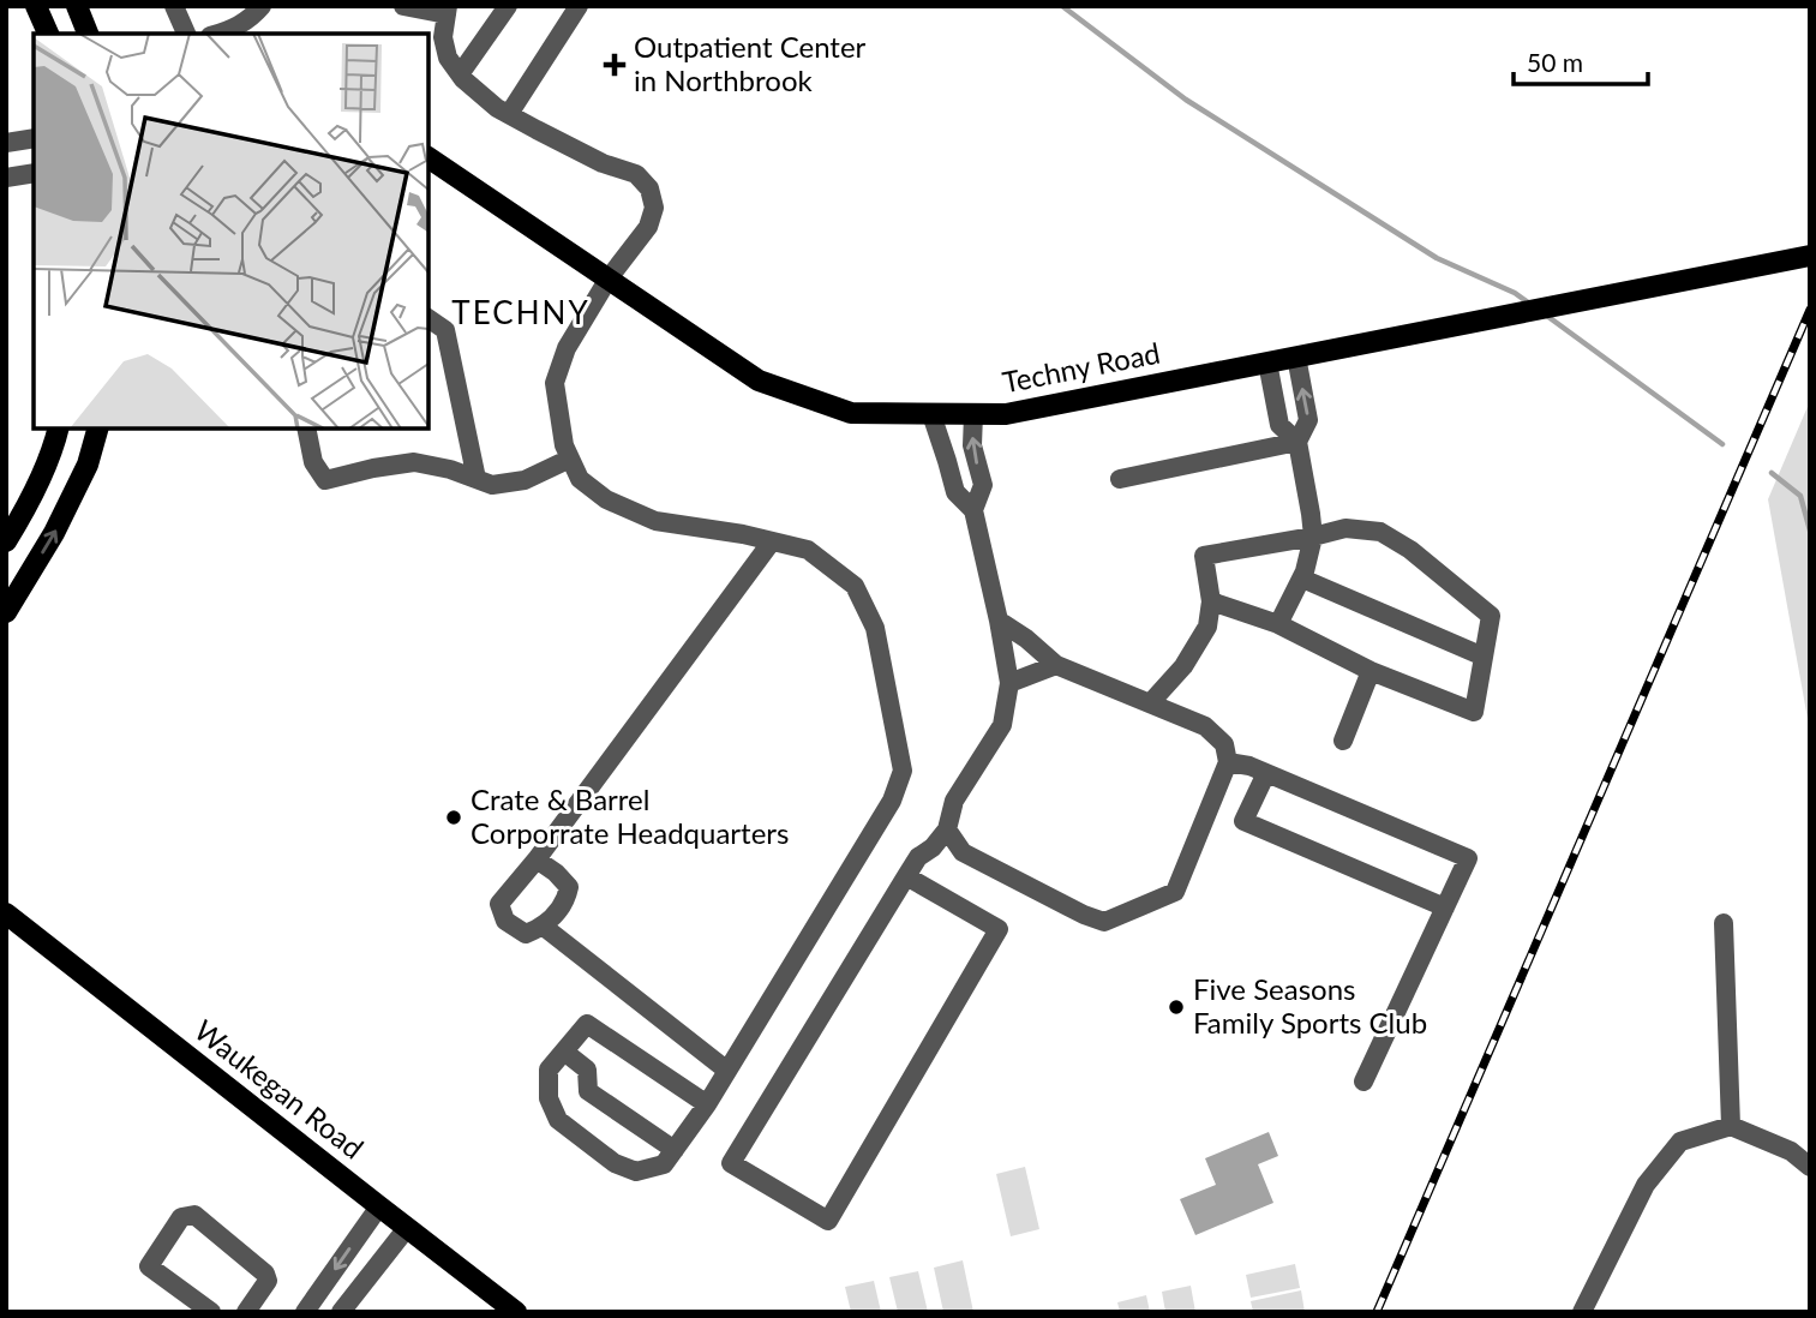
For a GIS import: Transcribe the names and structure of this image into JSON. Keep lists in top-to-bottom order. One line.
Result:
{"streets":{"main road":["Techny Road","Waukegan Road"]},"districts":["TECHNY"],"places":{"health":["Outpatient Center in Northbrook"],"other":["Crate & Barrel Corporrate Headquarters","Five Seasons Family Sports Club"]},"scale_bar":"50 m"}
